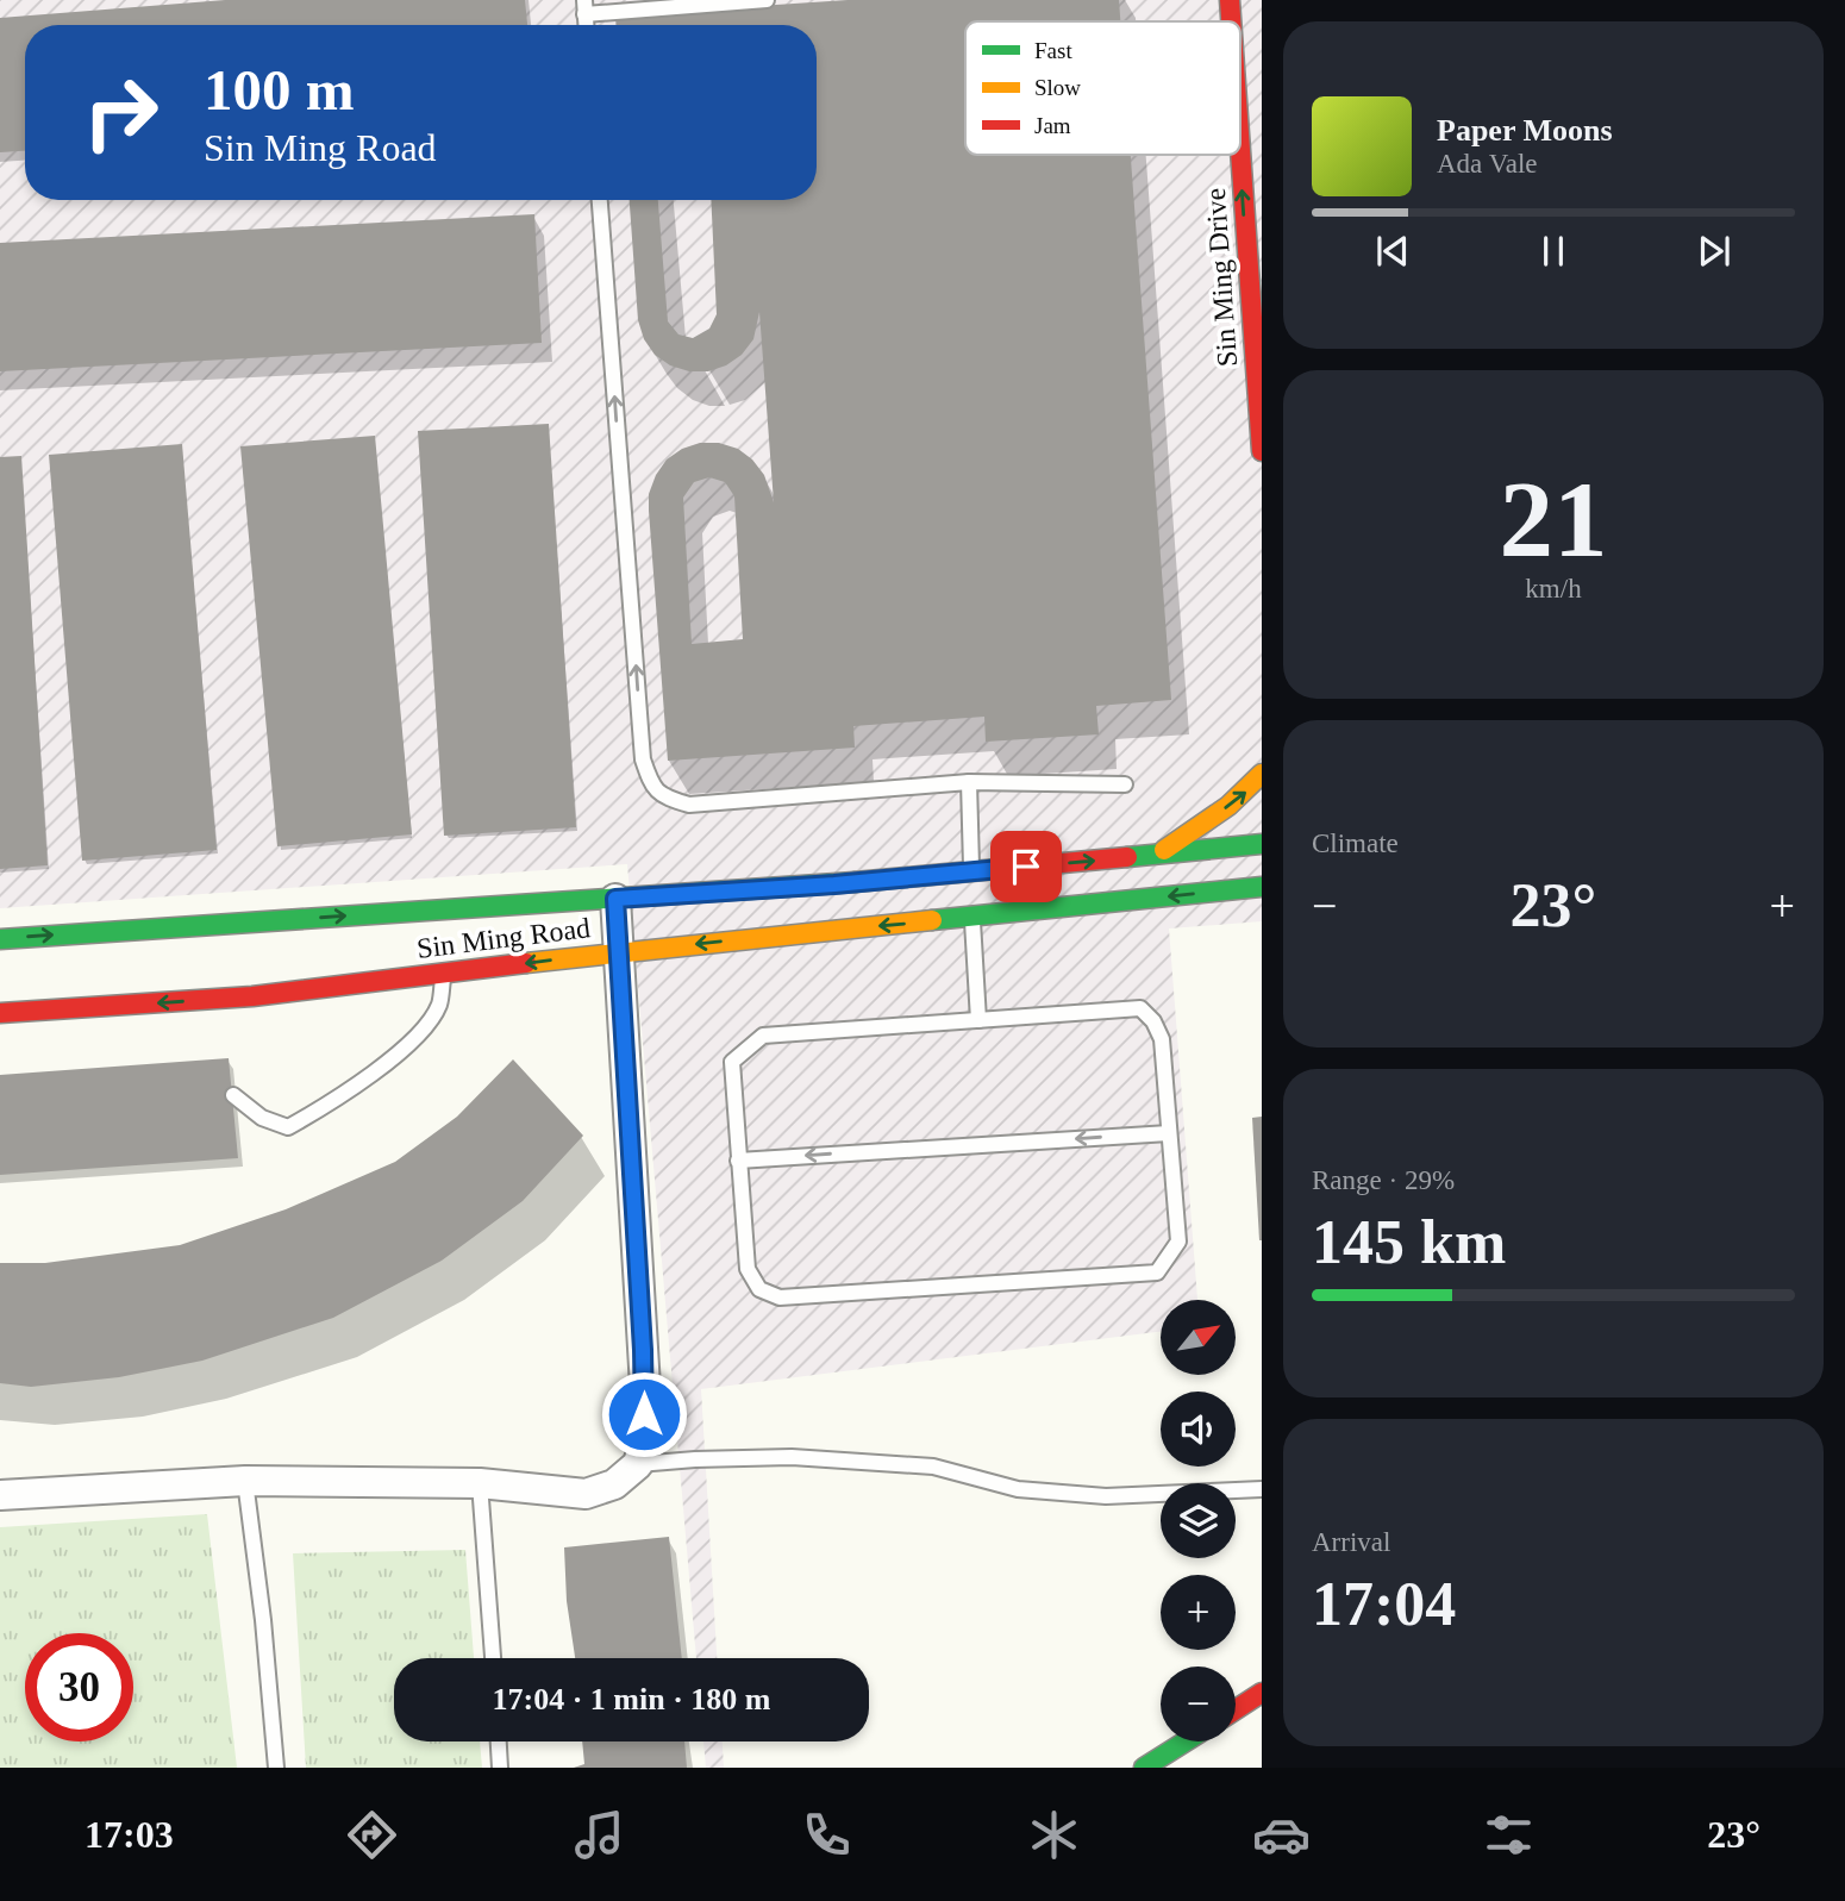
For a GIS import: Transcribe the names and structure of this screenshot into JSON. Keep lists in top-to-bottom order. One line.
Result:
{"streets":{"street":["Sin Ming Drive","Sin Ming Road"]},"one_way":["Sin Ming Drive"],"legend":["Fast","Slow","Jam"],"north":"top right","page":{"turn":["100 m","Sin Ming Road"],"song":["Paper Moons","Ada Vale"],"tile":[["21","km/h"],"Climate",["Range · 29%","145 km"],["Arrival","17:04"]],"heat":["−","23°","+"],"map_buttons":["+","−"],"limit":"30","trip":"17:04 · 1 min · 180 m","tabs":["17:03","23°"]}}
